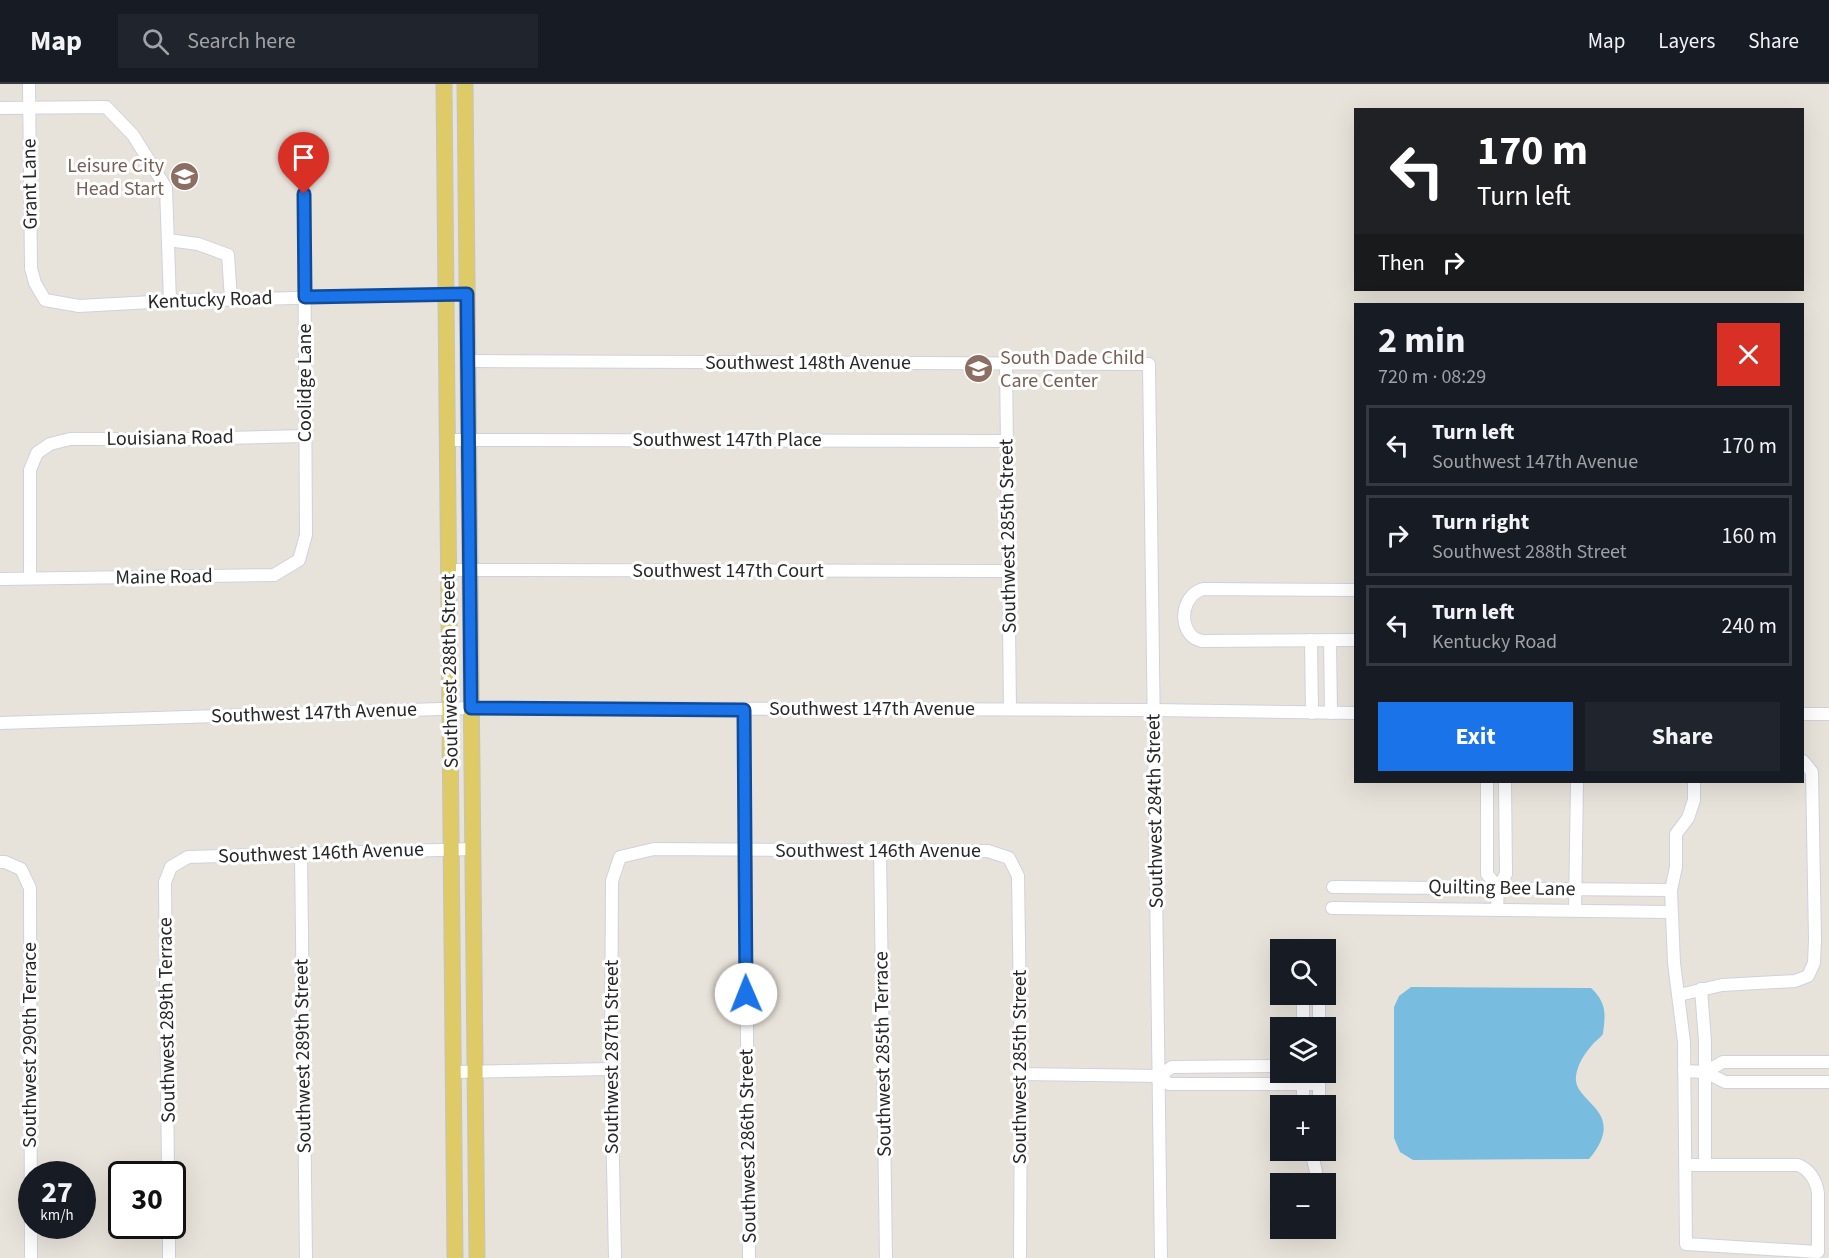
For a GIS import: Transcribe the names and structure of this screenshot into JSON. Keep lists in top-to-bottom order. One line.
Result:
{"streets":{"main road":["Southwest 288th Street"],"street":["Grant Lane","Kentucky Road","Southwest 148th Avenue","Coolidge Lane","Louisiana Road","Southwest 147th Place","Southwest 285th Street","Southwest 147th Court","Maine Road","Southwest 147th Avenue","Southwest 284th Street","Southwest 146th Avenue","Quilting Bee Lane","Southwest 289th Terrace","Southwest 290th Terrace","Southwest 285th Terrace","Southwest 289th Street","Southwest 287th Street","Southwest 286th Street"]},"crossings":[["Grant Lane","Kentucky Road"],["Kentucky Road","Coolidge Lane"],["Kentucky Road","Southwest 288th Street"],["Southwest 148th Avenue","Southwest 285th Street"],["Southwest 148th Avenue","Southwest 288th Street"],["Southwest 148th Avenue","Southwest 284th Street"],["Coolidge Lane","Louisiana Road"],["Coolidge Lane","Maine Road"],["Louisiana Road","Maine Road"],["Southwest 147th Place","Southwest 285th Street"],["Southwest 147th Place","Southwest 288th Street"],["Southwest 285th Street","Southwest 147th Court"],["Southwest 285th Street","Southwest 147th Avenue"],["Southwest 285th Street","Southwest 146th Avenue"],["Southwest 147th Court","Southwest 288th Street"],["Southwest 288th Street","Southwest 147th Avenue"],["Southwest 288th Street","Southwest 146th Avenue"],["Southwest 147th Avenue","Southwest 284th Street"],["Southwest 147th Avenue","Southwest 286th Street"],["Southwest 146th Avenue","Southwest 289th Terrace"],["Southwest 146th Avenue","Southwest 285th Terrace"],["Southwest 146th Avenue","Southwest 289th Street"],["Southwest 146th Avenue","Southwest 287th Street"],["Southwest 146th Avenue","Southwest 286th Street"]],"places":{"school or university":["Leisure City Head Start","South Dade Child Care Center"]},"page":{"header":"Map","search":"Search here","nav":["Map","Layers","Share"],"turn":["170 m","Turn left"],"then":"Then","heading":["2 min","720 m · 08:29"],"list":[{"name":"Turn left","note":"Southwest 147th Avenue","value":"170 m"},{"name":"Turn right","note":"Southwest 288th Street","value":"160 m"},{"name":"Turn left","note":"Kentucky Road","value":"240 m"}],"buttons":["Exit","Share"],"map_buttons":["+","−"],"speed":"27 km/h","limit":"30"}}
